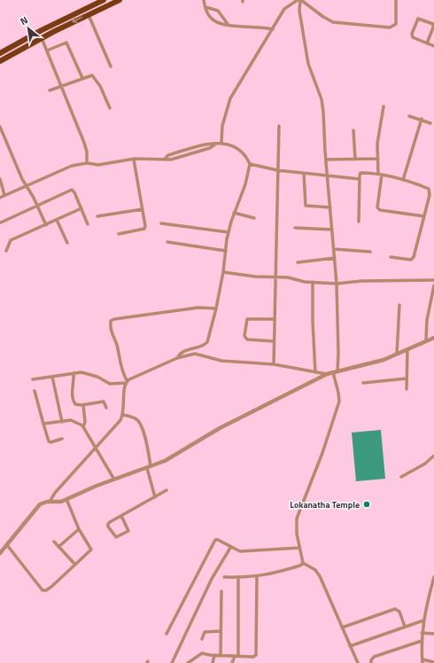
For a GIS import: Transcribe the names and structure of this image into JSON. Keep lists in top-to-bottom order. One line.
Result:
{"places":["Lokanatha Temple"],"north":"top left"}
